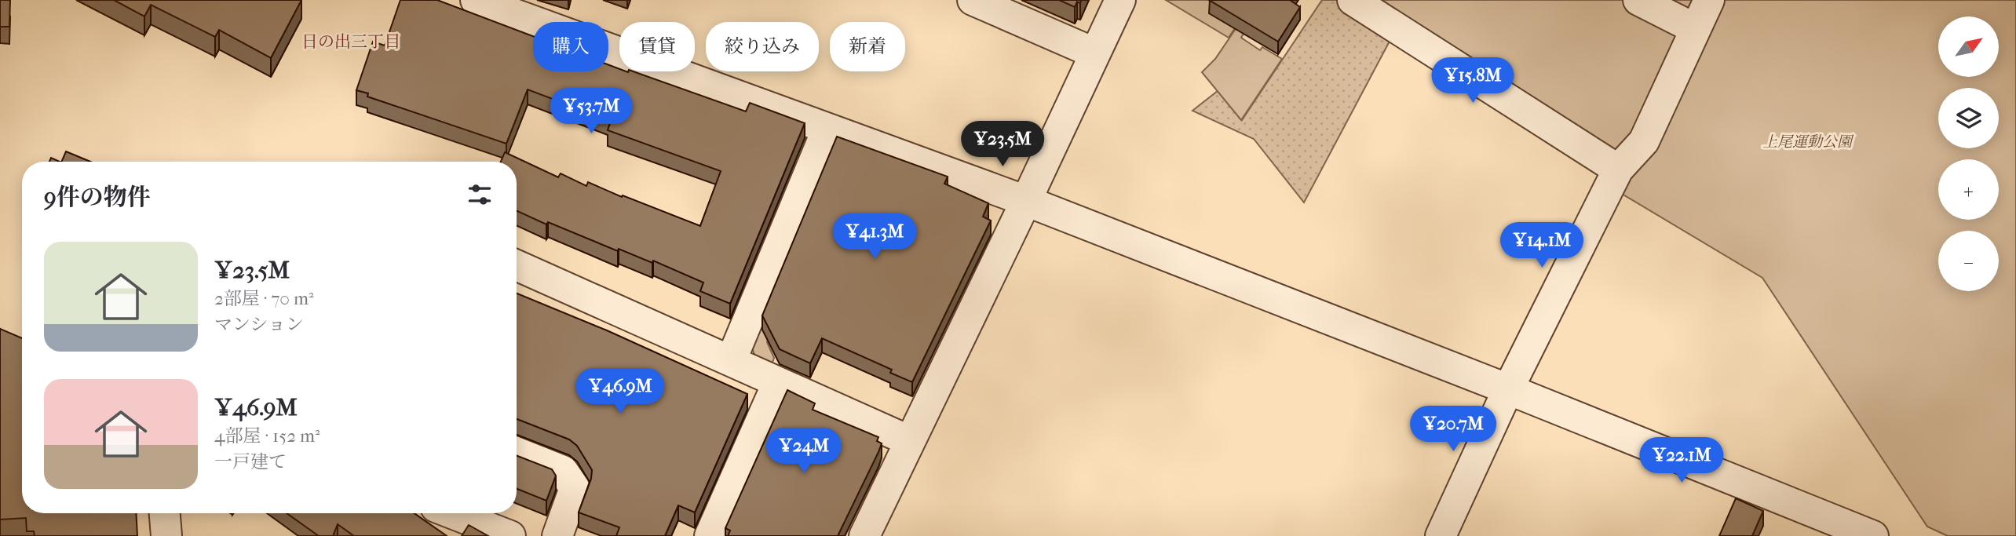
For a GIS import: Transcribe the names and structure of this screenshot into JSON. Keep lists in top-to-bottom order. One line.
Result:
{"districts":["日の出三丁目"],"parks":["上尾運動公園"],"north":"top right","page":{"map_buttons":["+","−"],"chip":["購入","賃貸","絞り込み","新着"],"price":["¥15.8M","¥53.7M","¥23.5M","¥41.3M","¥14.1M","¥46.9M","¥20.7M","¥24M","¥22.1M"],"heading":"9件の物件","list":[{"name":"¥23.5M","note":"2部屋 · 70 m² · マンション"},{"name":"¥46.9M","note":"4部屋 · 152 m² · 一戸建て"}]}}
